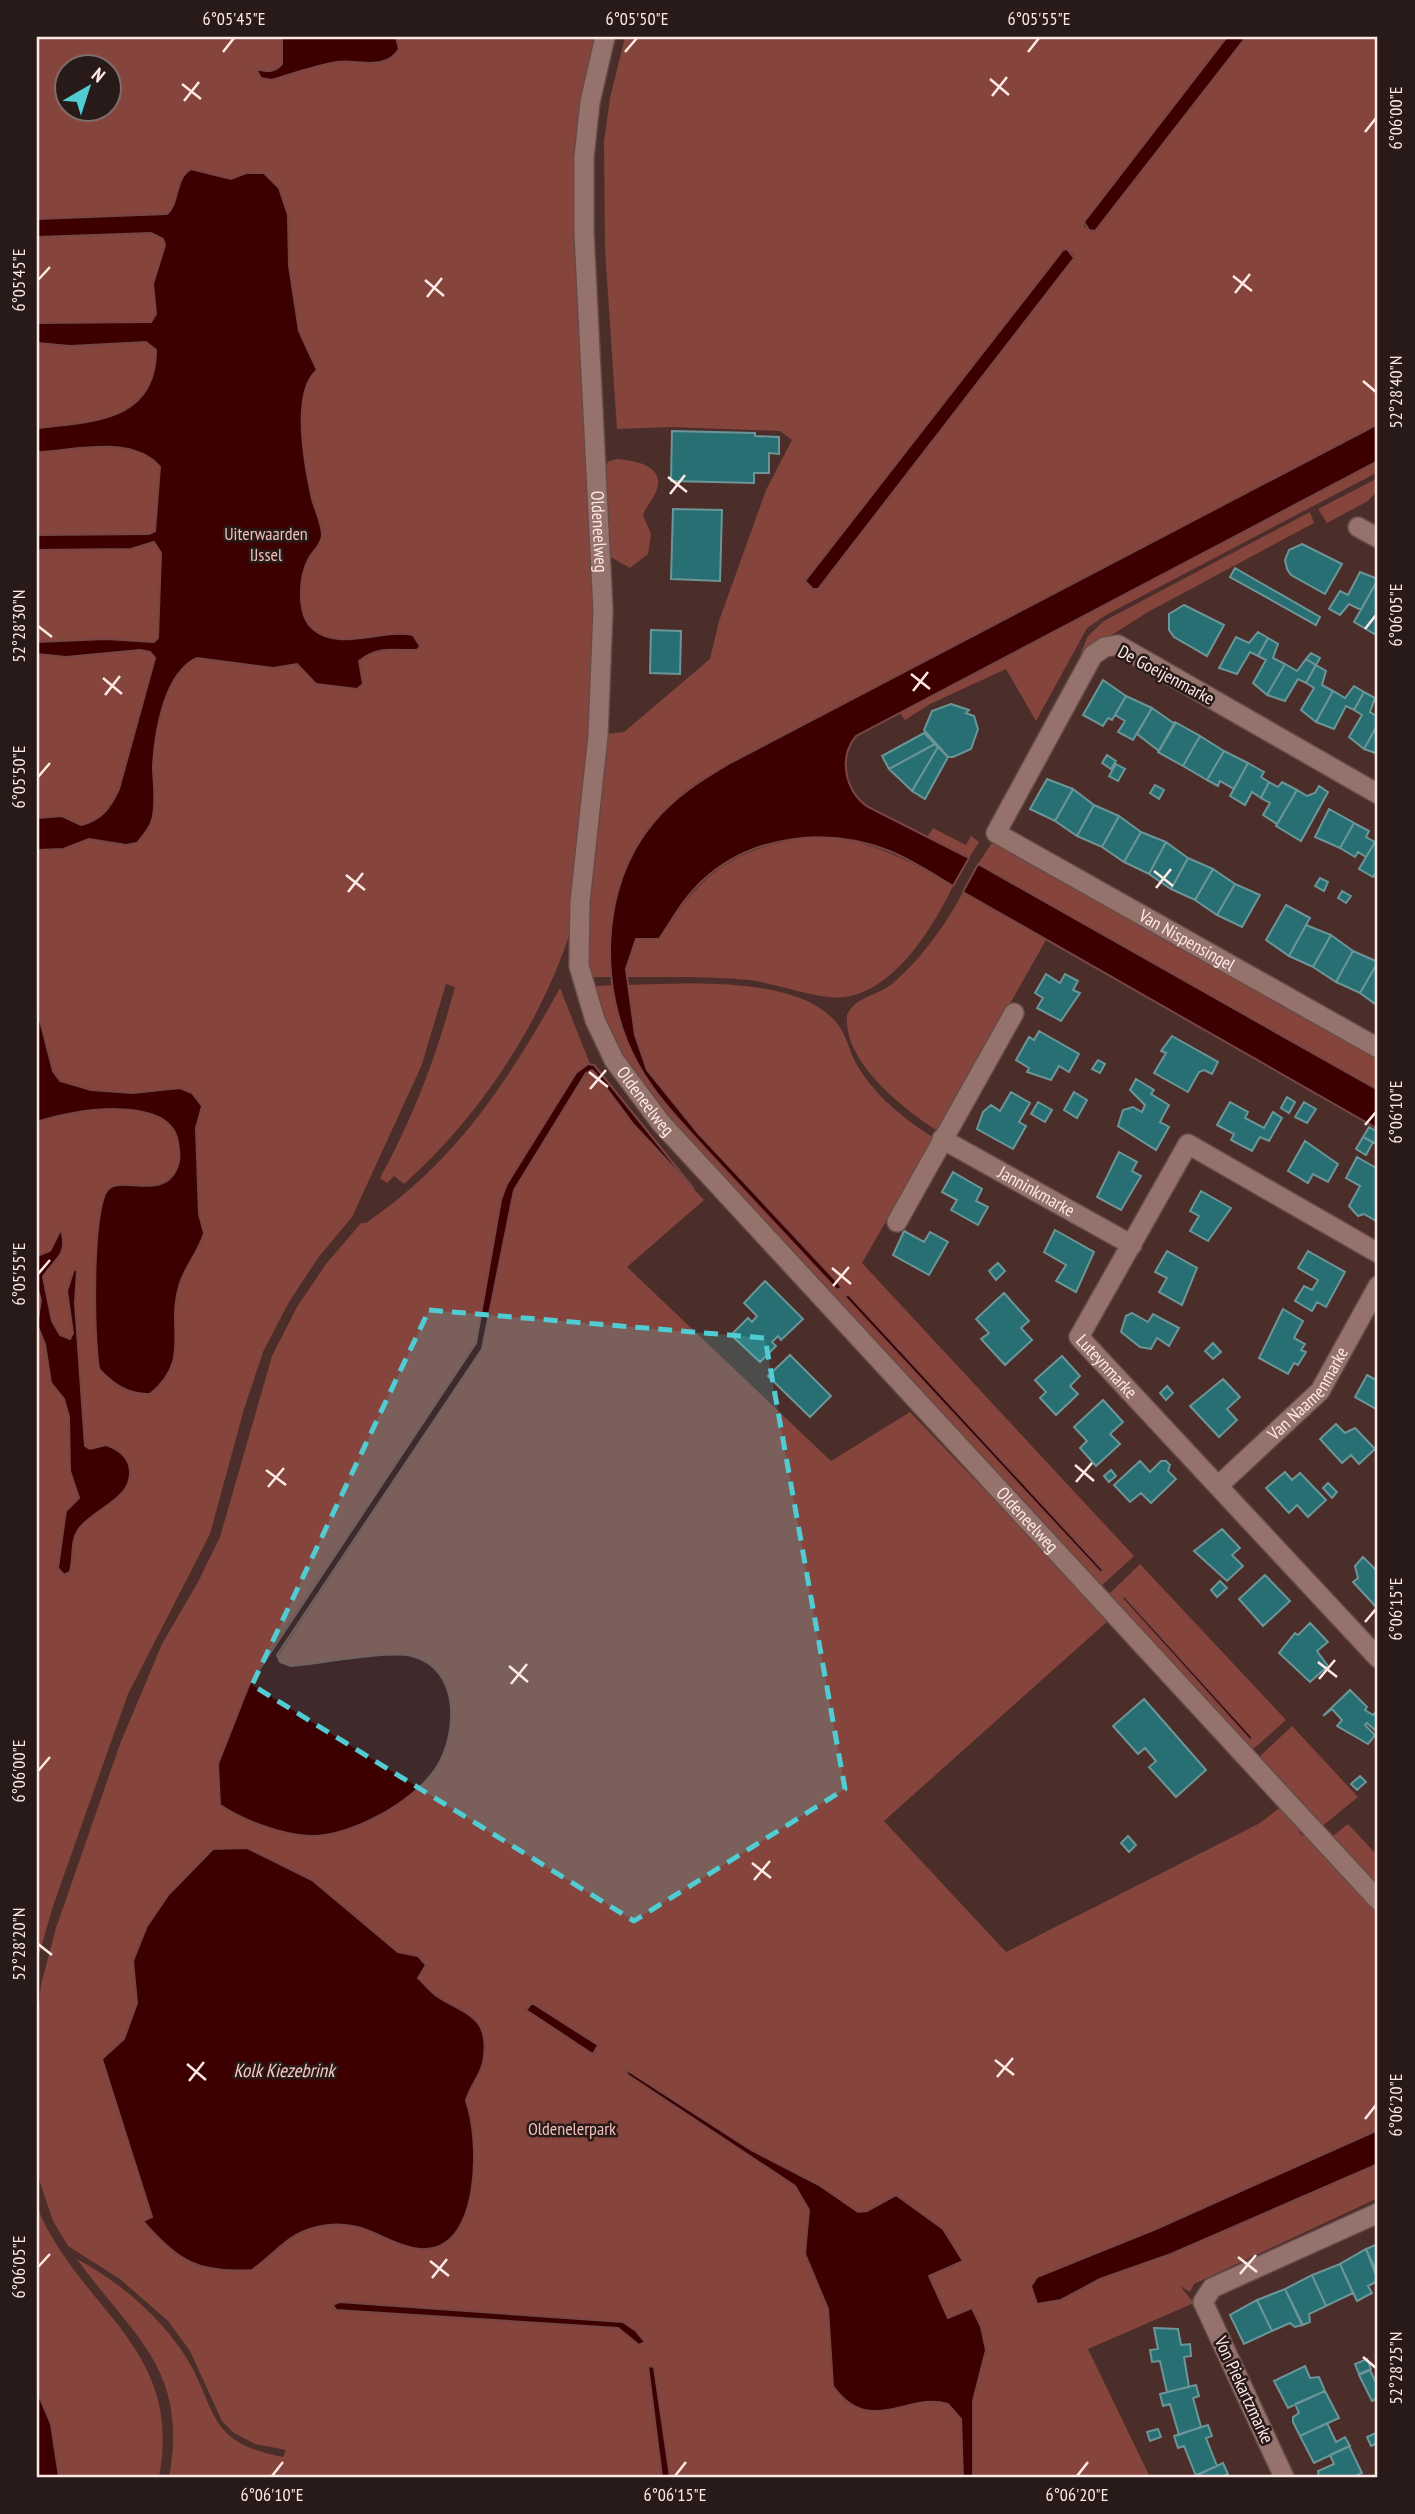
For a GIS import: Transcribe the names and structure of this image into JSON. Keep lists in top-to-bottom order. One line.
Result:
{"streets":{"street":["Oldeneelweg","De Goeijenmarke","Van Nispensingel","Janninkmarke","Luteynmarke","Van Naamenmarke","Von Piekartzmarke"]},"crossings":[["De Goeijenmarke","Van Nispensingel"],["Janninkmarke","Luteynmarke"],["Luteynmarke","Van Naamenmarke"]],"water":["Kolk Kiezebrink"],"parks":["Uiterwaarden IJssel","Oldenelerpark"],"north":"top right","coordinates":["6°05'45\"E","6°05'50\"E","6°05'55\"E","6°06'00\"E","52°28'40\"N","6°06'05\"E","52°28'30\"N","6°06'10\"E","6°06'15\"E","52°28'20\"N","6°06'20\"E","52°28'25\"N"]}
